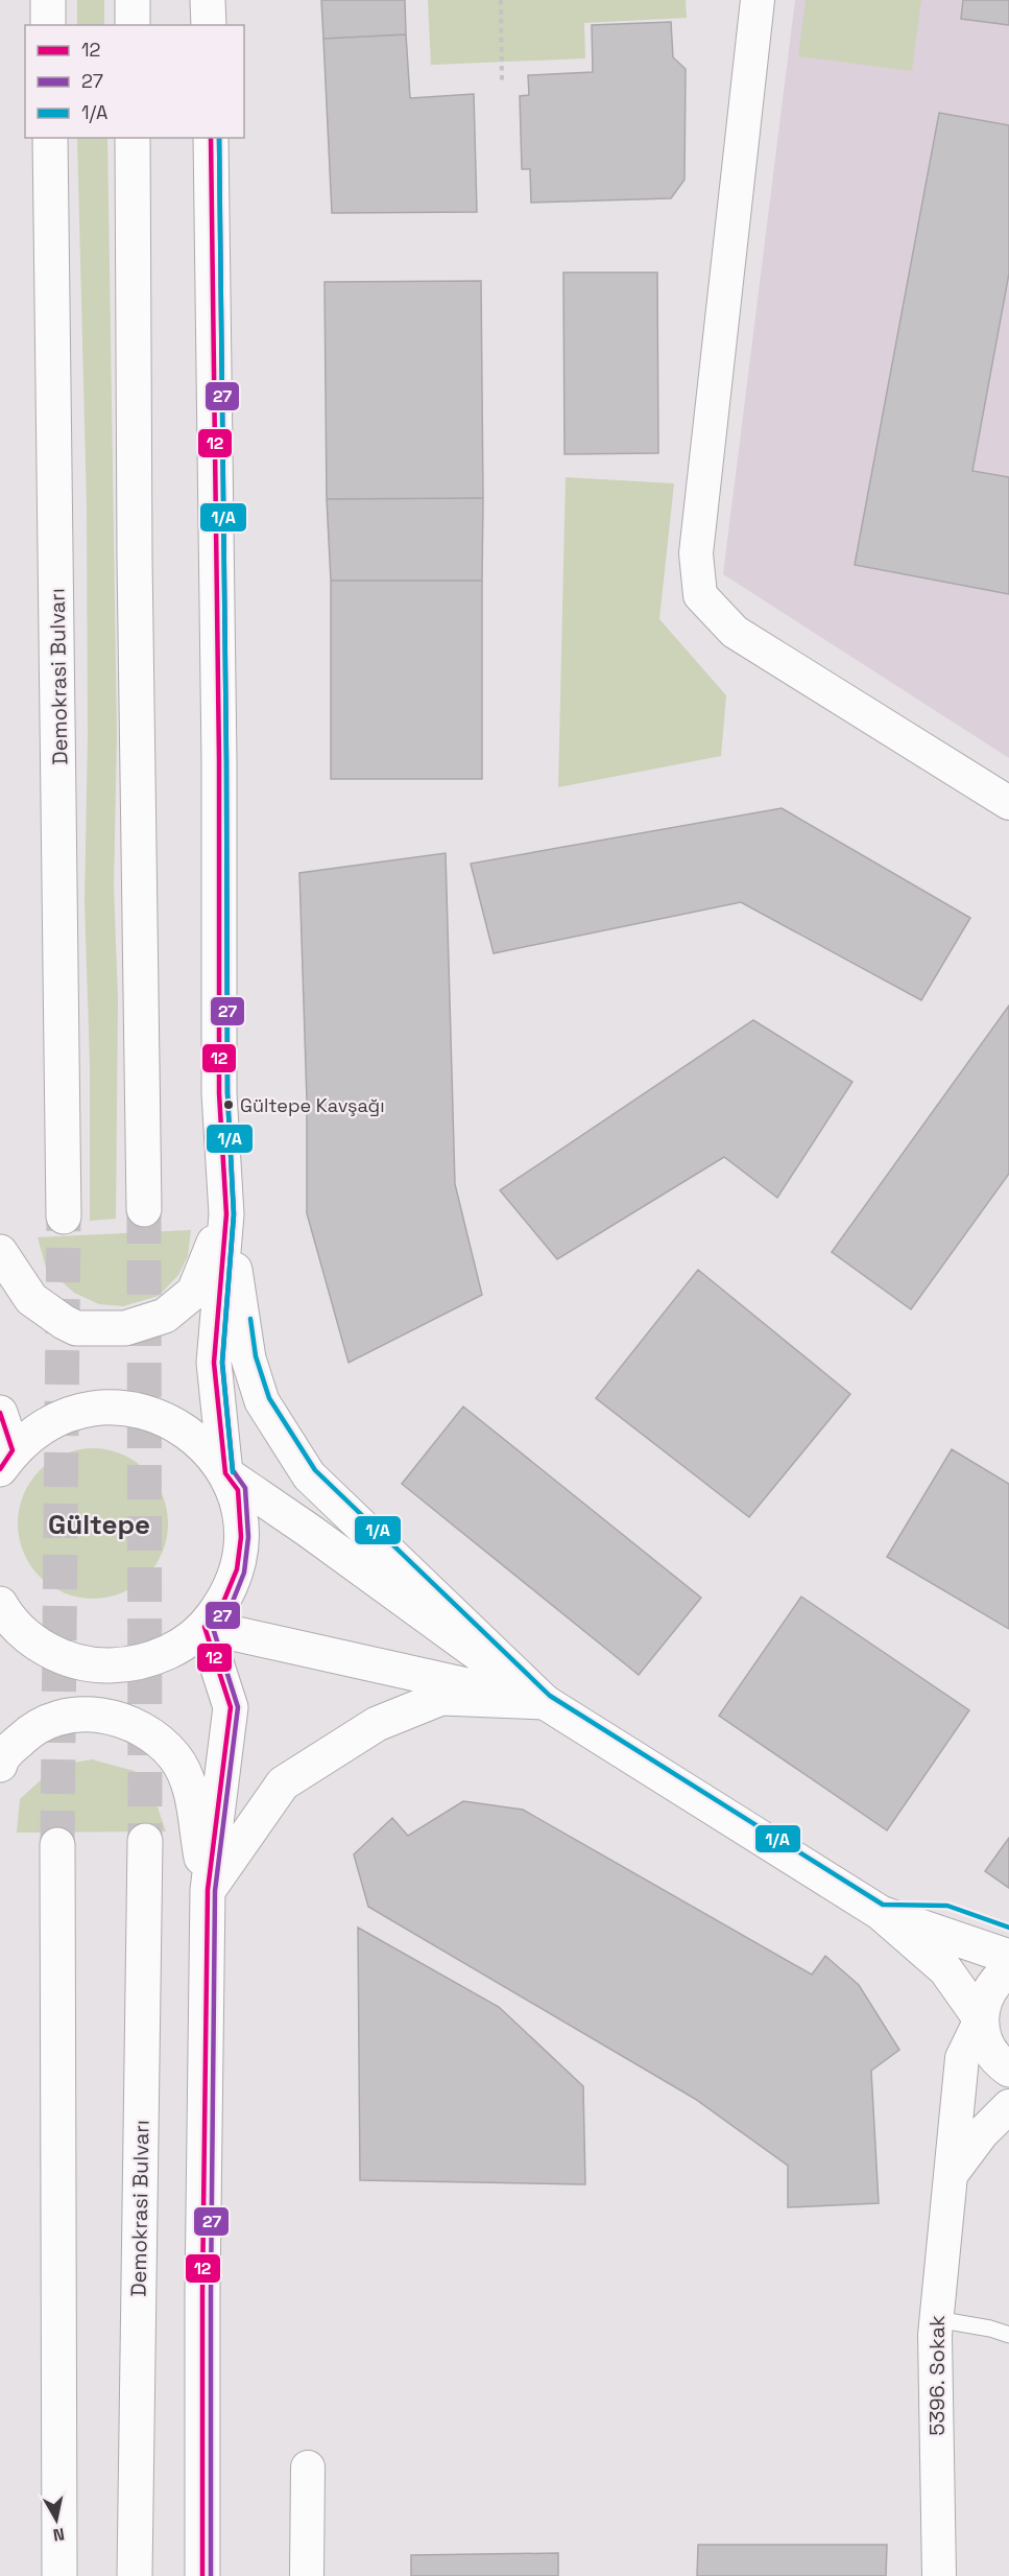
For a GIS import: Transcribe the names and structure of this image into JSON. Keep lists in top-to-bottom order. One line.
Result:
{"streets":{"main road":["Demokrasi Bulvarı"],"street":["5396. Sokak"]},"districts":["Gültepe"],"places":["Gültepe Kavşağı"],"lines":["transit line 12","transit line 27","transit line 1/A"],"legend":["12","27","1/A"],"north":"bottom"}
